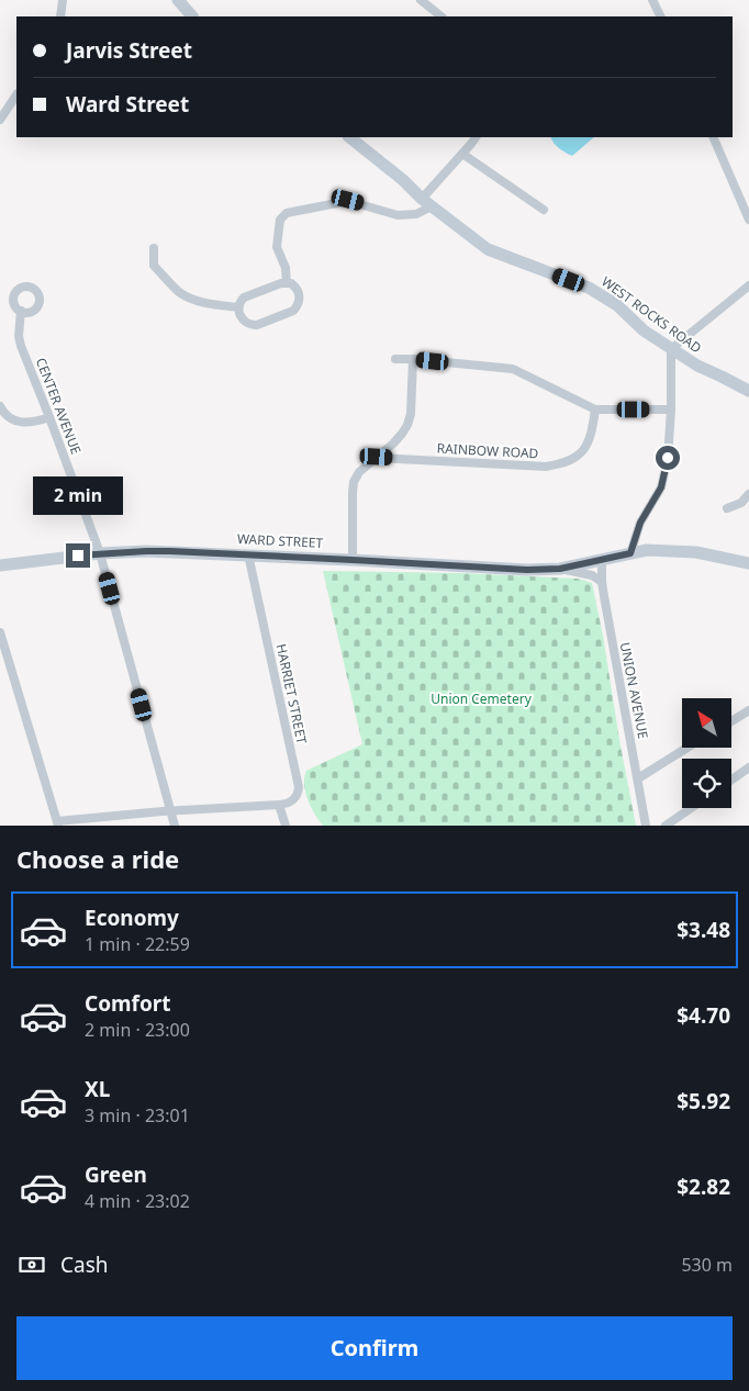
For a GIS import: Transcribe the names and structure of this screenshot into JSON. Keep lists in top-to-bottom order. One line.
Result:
{"streets":{"main road":["WEST ROCKS ROAD","WARD STREET"],"street":["CENTER AVENUE","RAINBOW ROAD","UNION AVENUE","HARRIET STREET"]},"crossings":[["CENTER AVENUE","WARD STREET"],["WARD STREET","UNION AVENUE"],["WARD STREET","HARRIET STREET"]],"parks":["Union Cemetery"],"north":"top left","page":{"banner":["Jarvis Street","Ward Street"],"bubble":"2 min","heading":"Choose a ride","list":[{"name":"Economy","note":"1 min · 22:59","value":"$3.48"},{"name":"Comfort","note":"2 min · 23:00","value":"$4.70"},{"name":"XL","note":"3 min · 23:01","value":"$5.92"},{"name":"Green","note":"4 min · 23:02","value":"$2.82"}],"pay":["Cash","530 m"],"buttons":"Confirm"}}
